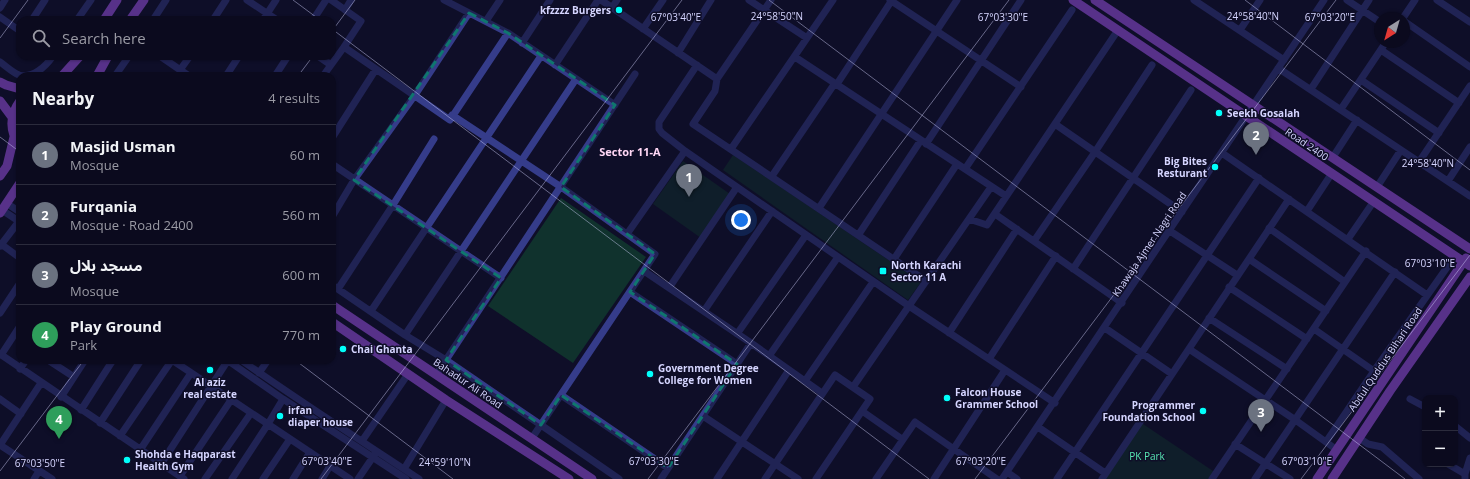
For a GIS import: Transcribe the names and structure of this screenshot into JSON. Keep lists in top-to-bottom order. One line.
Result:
{"streets":{"main road":["Road 2400","Abdul Quddus Bihari Road","Bahadur Ali Road"],"street":["Khawaja Ajmer Nagri Road"]},"crossings":[["Road 2400","Khawaja Ajmer Nagri Road"],["Road 2400","Abdul Quddus Bihari Road"]],"districts":["Sector 11-A"],"parks":["PK Park"],"places":{"other":["kfzzzz Burgers","Seekh Gosalah","Big Bites Resturant","Chai Ghanta","Al aziz real estate","Government Degree College for Women","Falcon House Grammer School","Programmer Foundation School","irfan diaper house","Shohda e Haqparast Health Gym"],"transit":["North Karachi Sector 11 A"]},"north":"bottom left","page":{"search":"Search here","heading":["Nearby","4 results"],"pins":["2","1","3","4"],"list":[{"mark":"1","name":"Masjid Usman","note":"Mosque","value":"60 m"},{"mark":"2","name":"Furqania","note":"Mosque · Road 2400","value":"560 m"},{"mark":"3","name":"مسجد بلال","note":"Mosque","value":"600 m"},{"mark":"4","name":"Play Ground","note":"Park","value":"770 m"}],"map_buttons":["+","−"]},"coordinates":["24°58'50\"N","24°58'40\"N","67°03'40\"E","67°03'30\"E","67°03'20\"E","67°03'10\"E","24°59'10\"N","67°03'50\"E"]}
